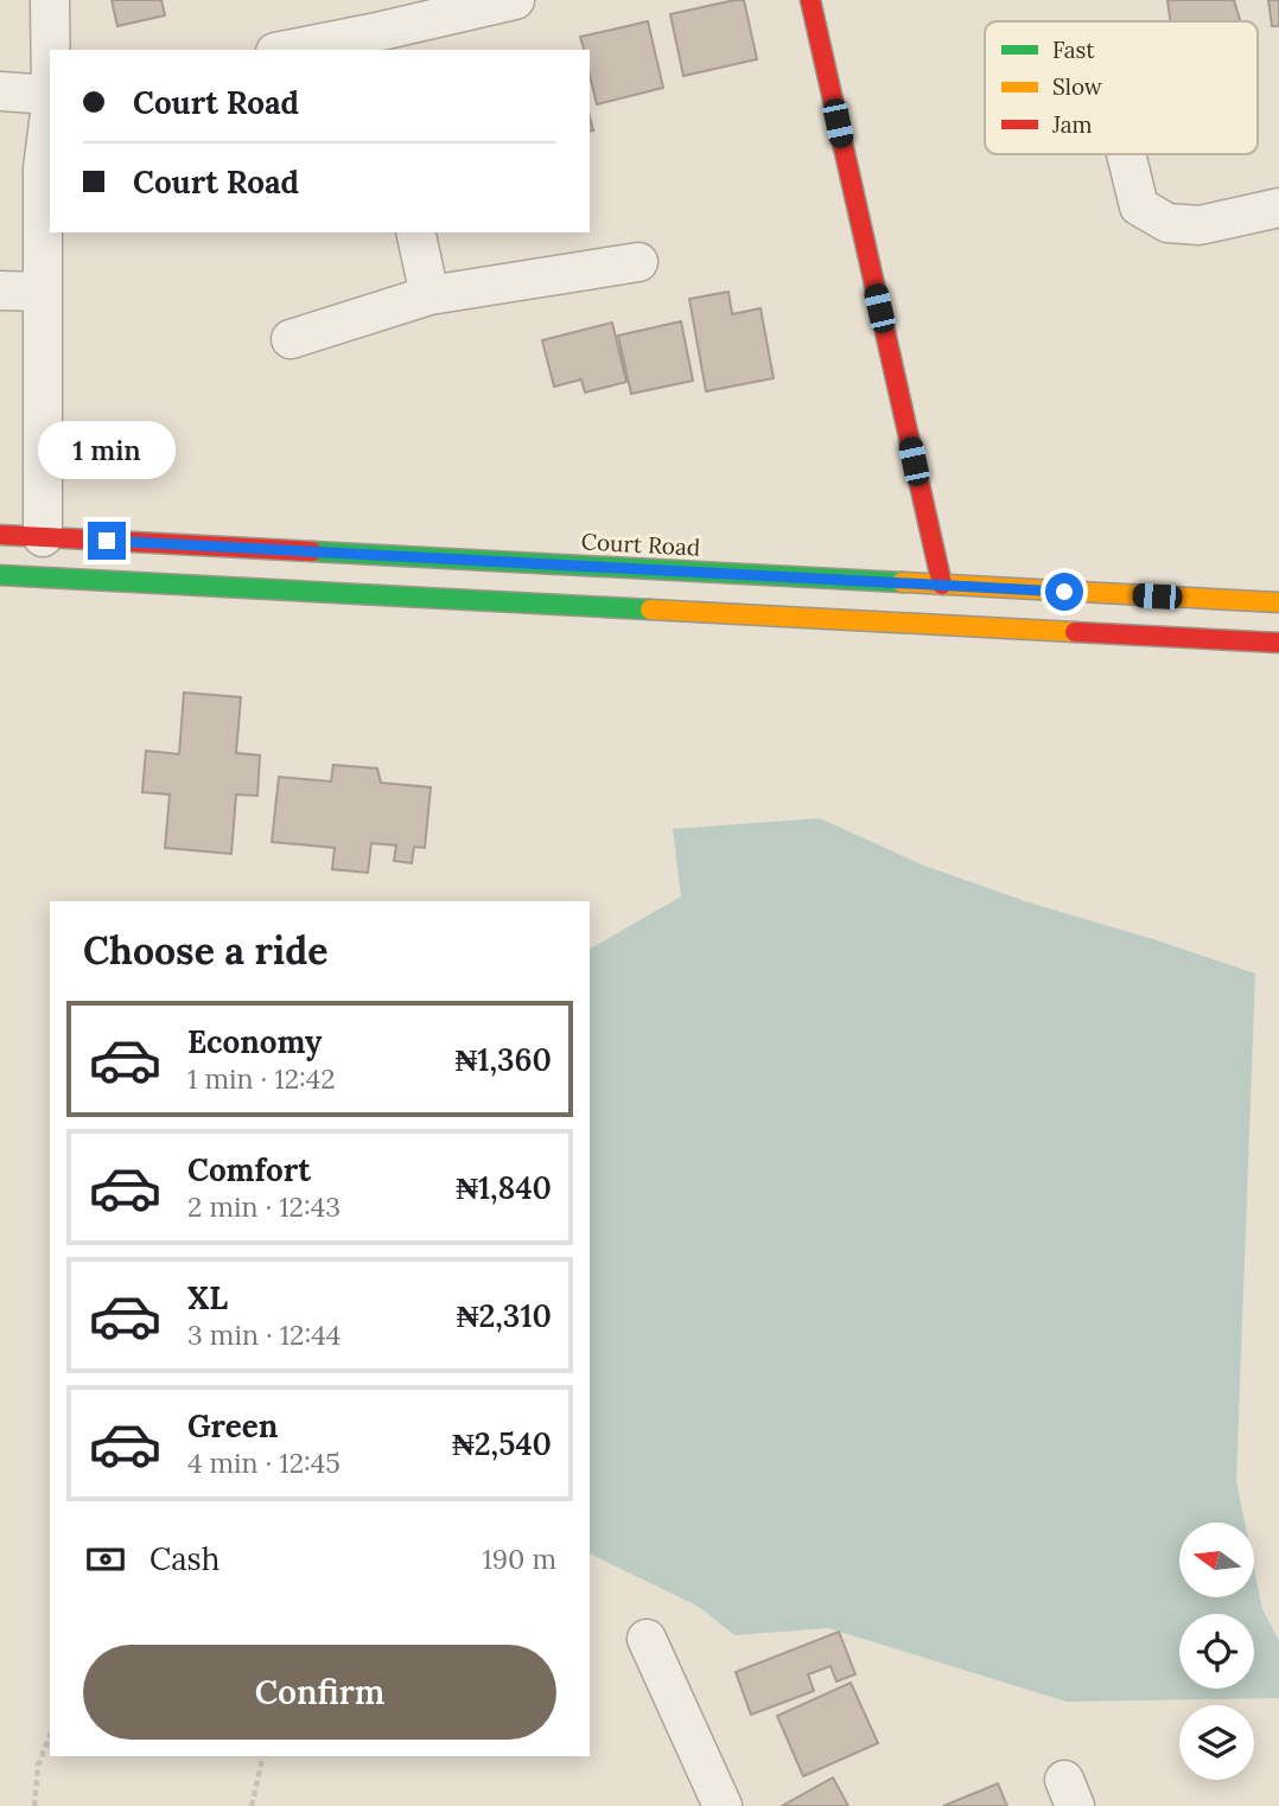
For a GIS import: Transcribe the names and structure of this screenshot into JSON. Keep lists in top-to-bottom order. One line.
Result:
{"streets":{"main road":["Court Road"]},"legend":["Fast","Slow","Jam"],"north":"left","page":{"banner":["Court Road","Court Road"],"bubble":"1 min","heading":"Choose a ride","list":[{"name":"Economy","note":"1 min · 12:42","value":"₦1,360"},{"name":"Comfort","note":"2 min · 12:43","value":"₦1,840"},{"name":"XL","note":"3 min · 12:44","value":"₦2,310"},{"name":"Green","note":"4 min · 12:45","value":"₦2,540"}],"pay":["Cash","190 m"],"buttons":"Confirm"}}
